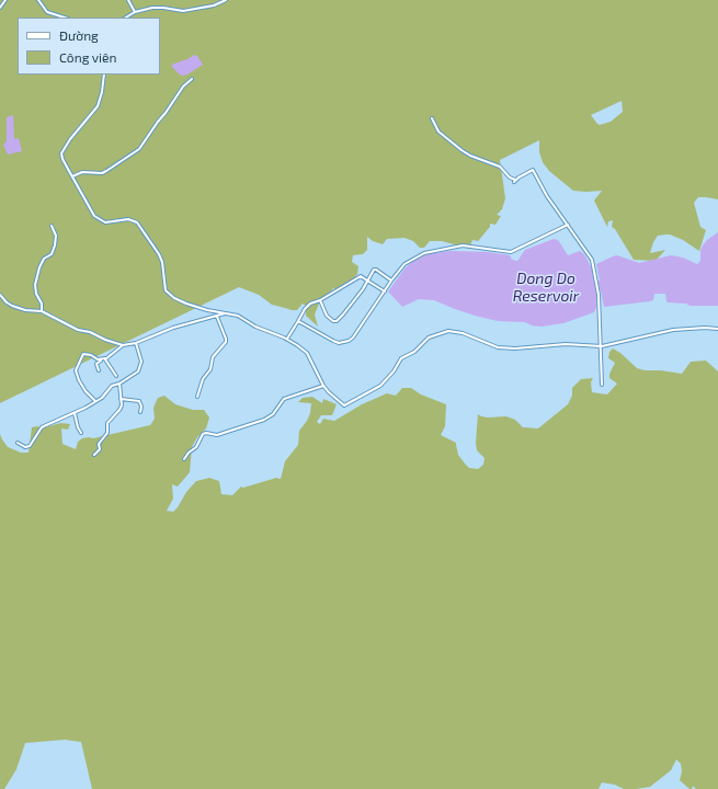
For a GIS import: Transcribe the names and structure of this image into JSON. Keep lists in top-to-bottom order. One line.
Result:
{"water":["Dong Do Reservoir"],"legend":["Đường","Công viên"]}
